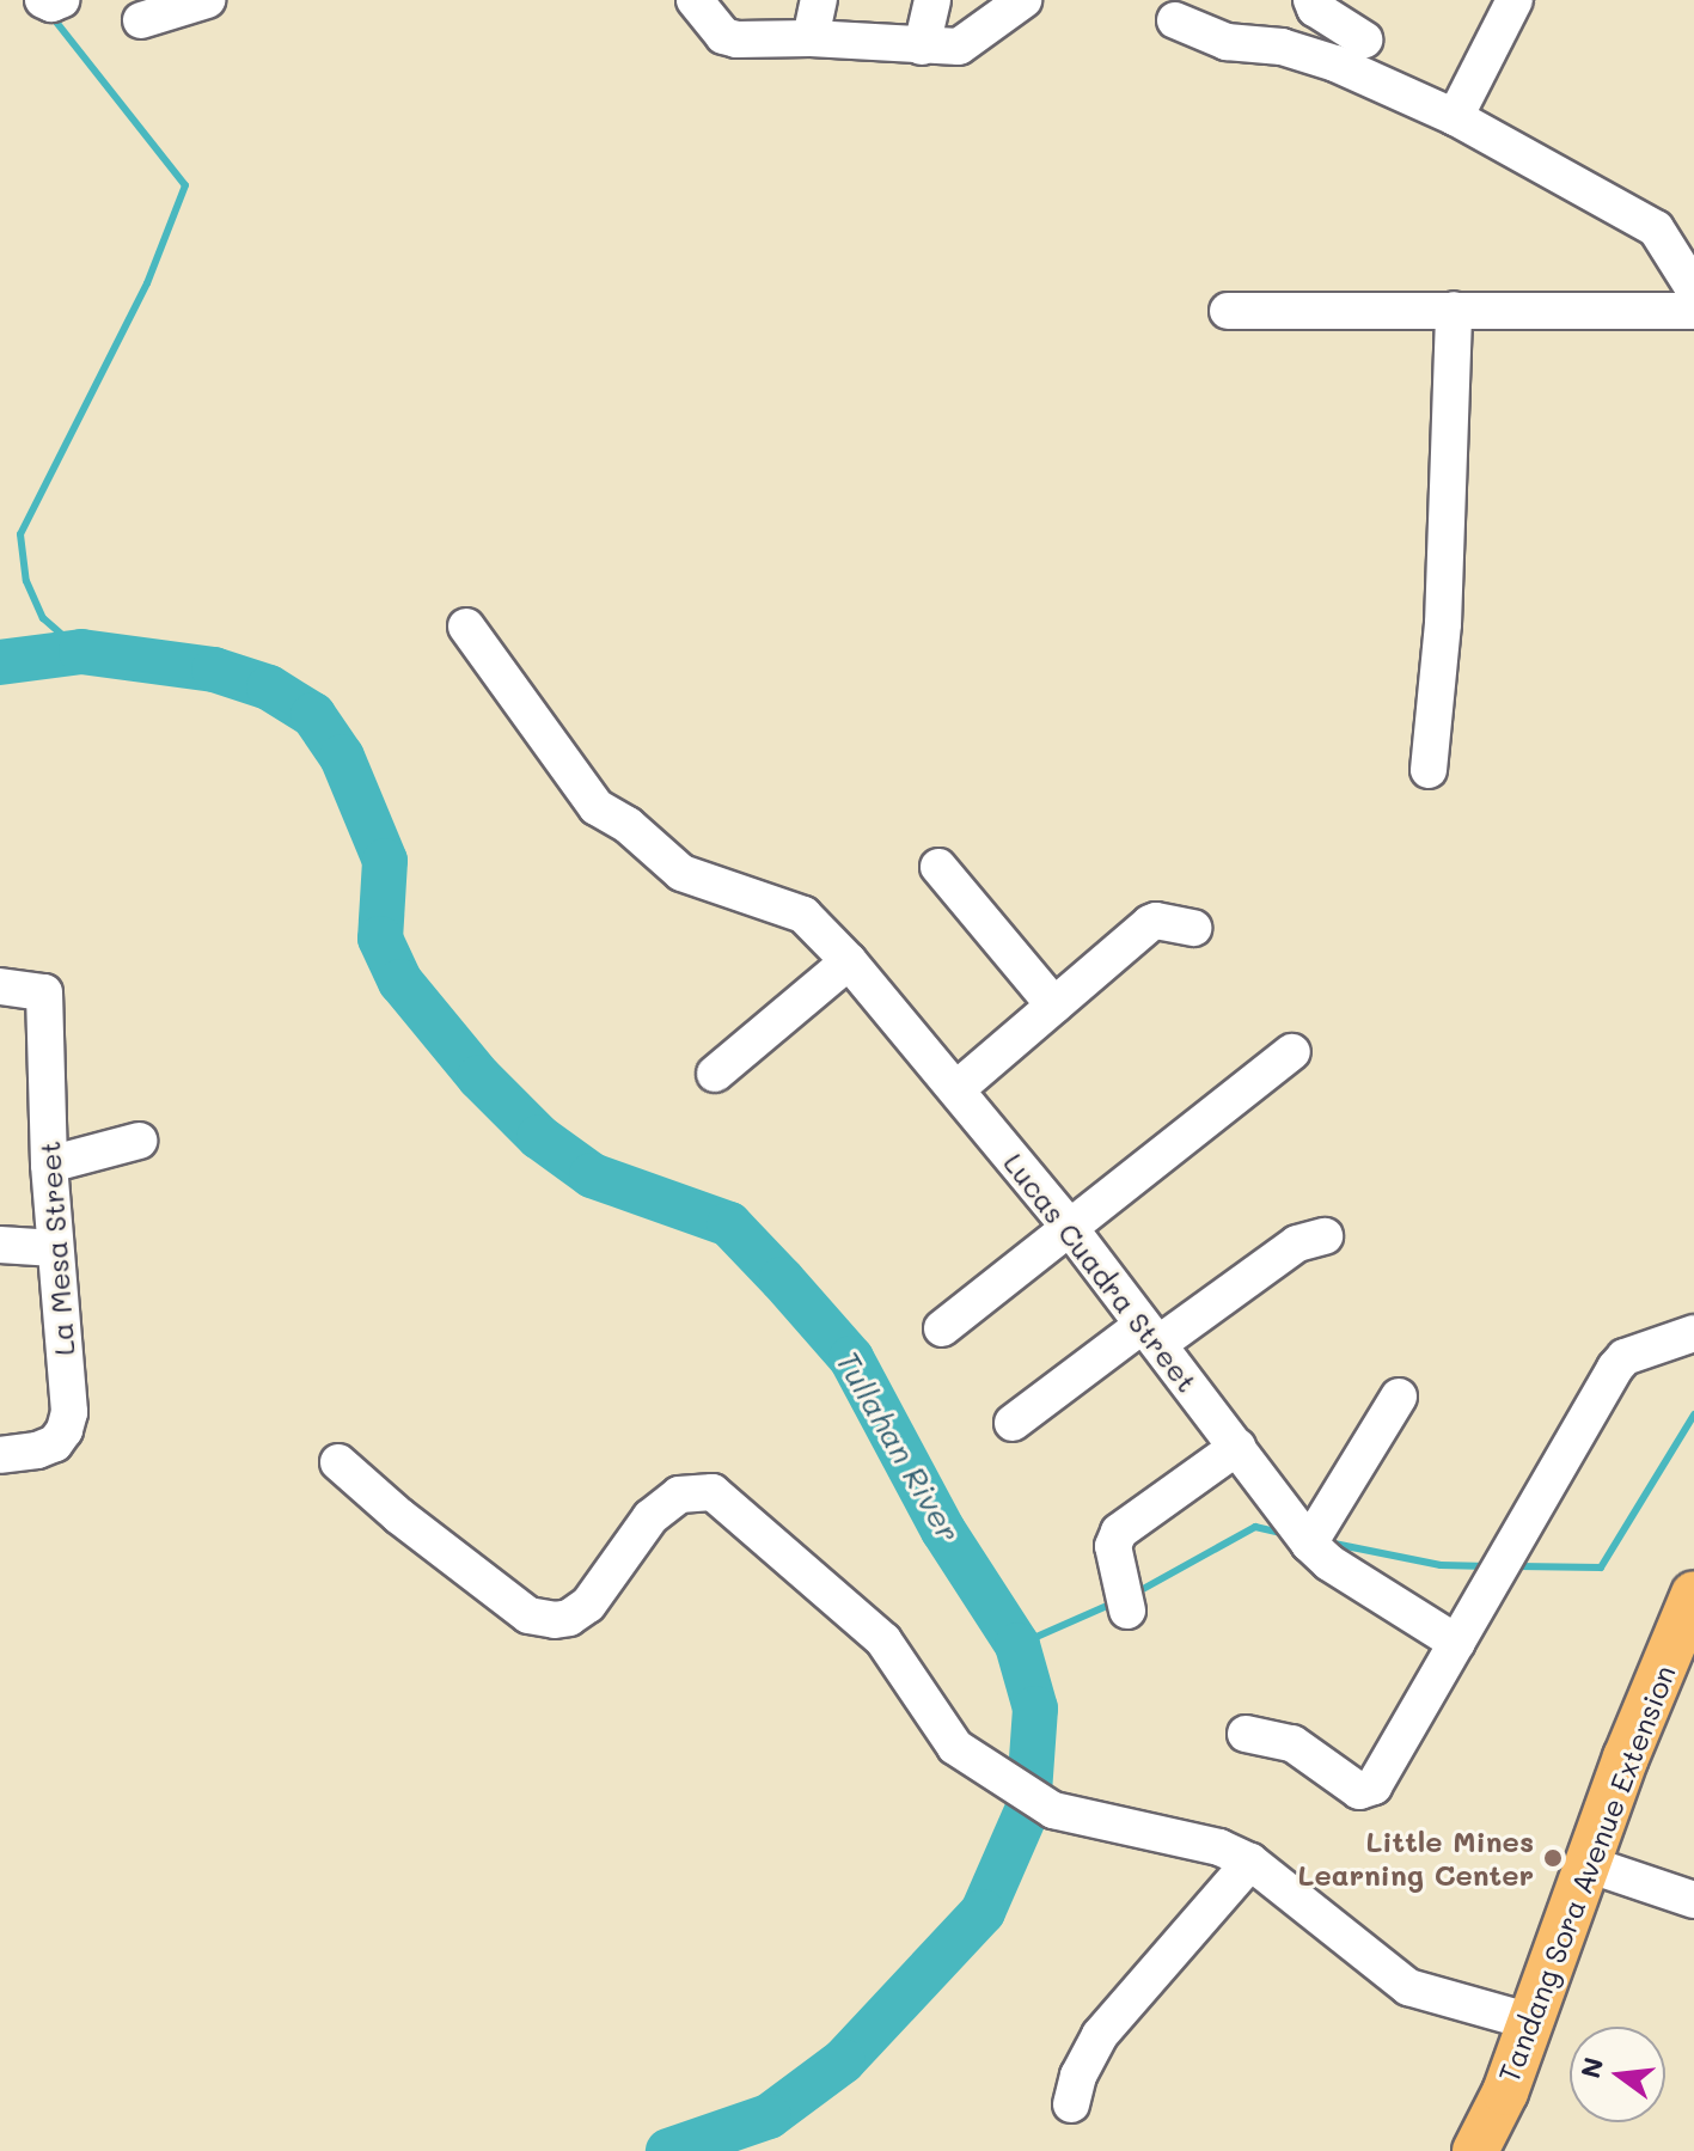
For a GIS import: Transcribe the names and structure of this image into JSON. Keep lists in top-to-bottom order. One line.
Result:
{"streets":{"main road":["Tandang Sora Avenue Extension"],"street":["La Mesa Street","Lucas Cuadra Street"]},"water":["Tullahan River"],"places":["Little Mines Learning Center"],"north":"left"}
